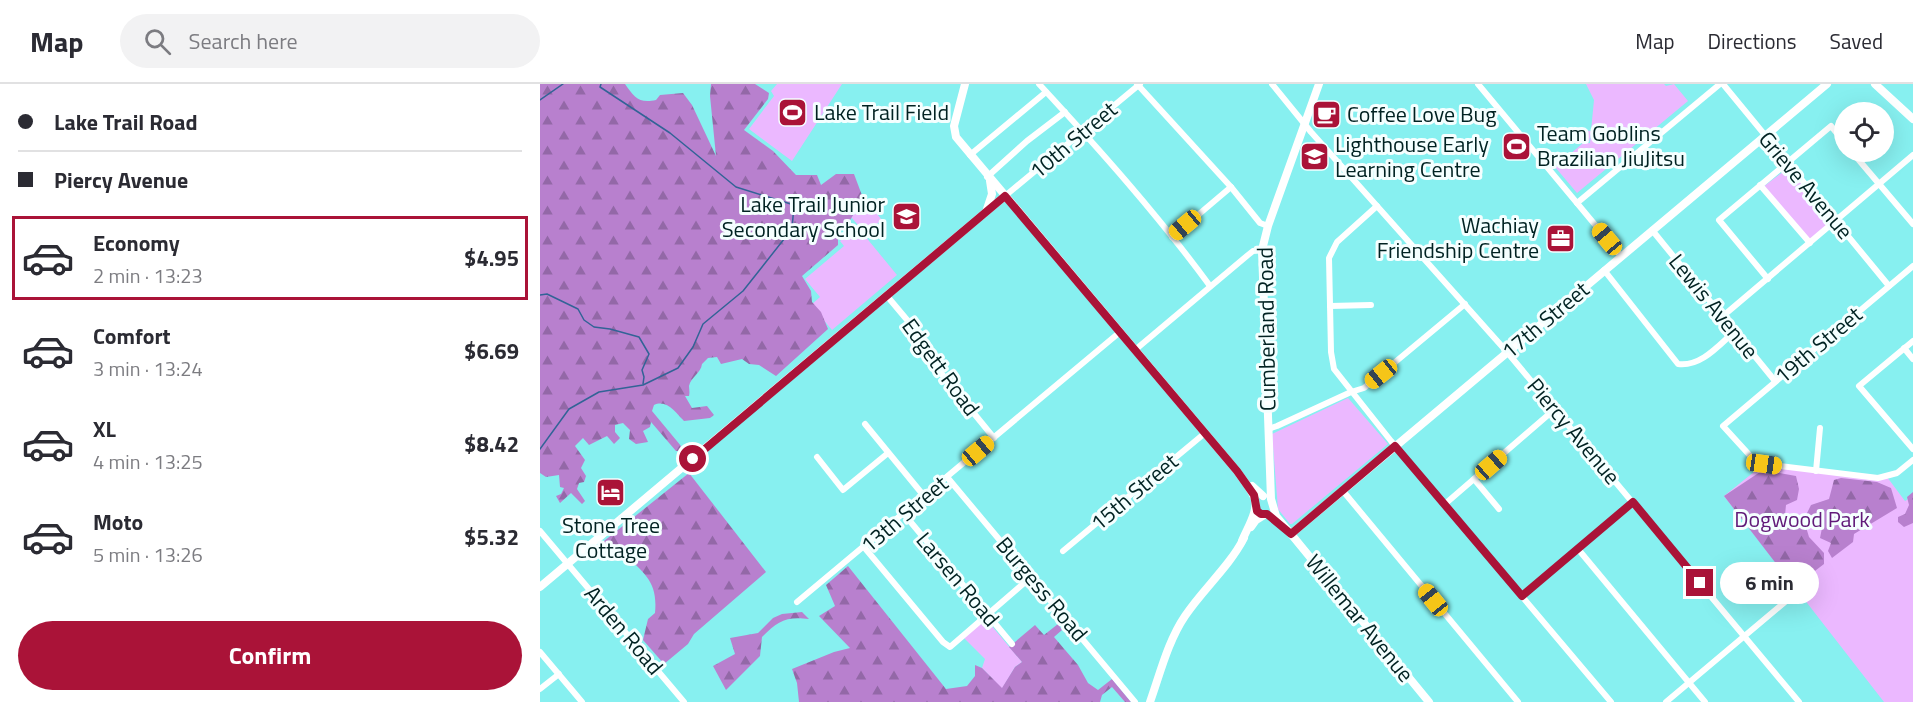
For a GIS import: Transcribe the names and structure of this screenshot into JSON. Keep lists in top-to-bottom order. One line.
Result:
{"streets":{"street":["10th Street","Grieve Avenue","Lewis Avenue","17th Street","Cumberland Road","19th Street","Edgett Road","Piercy Avenue","15th Street","13th Street","Larsen Road","Burgess Road","Willemar Avenue","Arden Road"]},"crossings":[["Grieve Avenue","17th Street"],["Grieve Avenue","19th Street"],["Lewis Avenue","17th Street"],["Lewis Avenue","19th Street"],["17th Street","Piercy Avenue"],["17th Street","Willemar Avenue"],["Cumberland Road","Piercy Avenue"],["Cumberland Road","Willemar Avenue"],["Edgett Road","13th Street"],["13th Street","Larsen Road"],["13th Street","Burgess Road"]],"parks":["Dogwood Park"],"places":{"sports":["Lake Trail Field","Team Goblins Brazilian JiuJitsu"],"cafe":["Coffee Love Bug"],"school or university":["Lighthouse Early Learning Centre","Lake Trail Junior Secondary School"],"office":["Wachiay Friendship Centre"],"hotel":["Stone Tree Cottage"]},"page":{"header":"Map","search":"Search here","nav":["Map","Directions","Saved"],"banner":["Lake Trail Road","Piercy Avenue"],"list":[{"name":"Economy","note":"2 min · 13:23","value":"$4.95"},{"name":"Comfort","note":"3 min · 13:24","value":"$6.69"},{"name":"XL","note":"4 min · 13:25","value":"$8.42"},{"name":"Moto","note":"5 min · 13:26","value":"$5.32"}],"bubble":"6 min","buttons":"Confirm"}}
